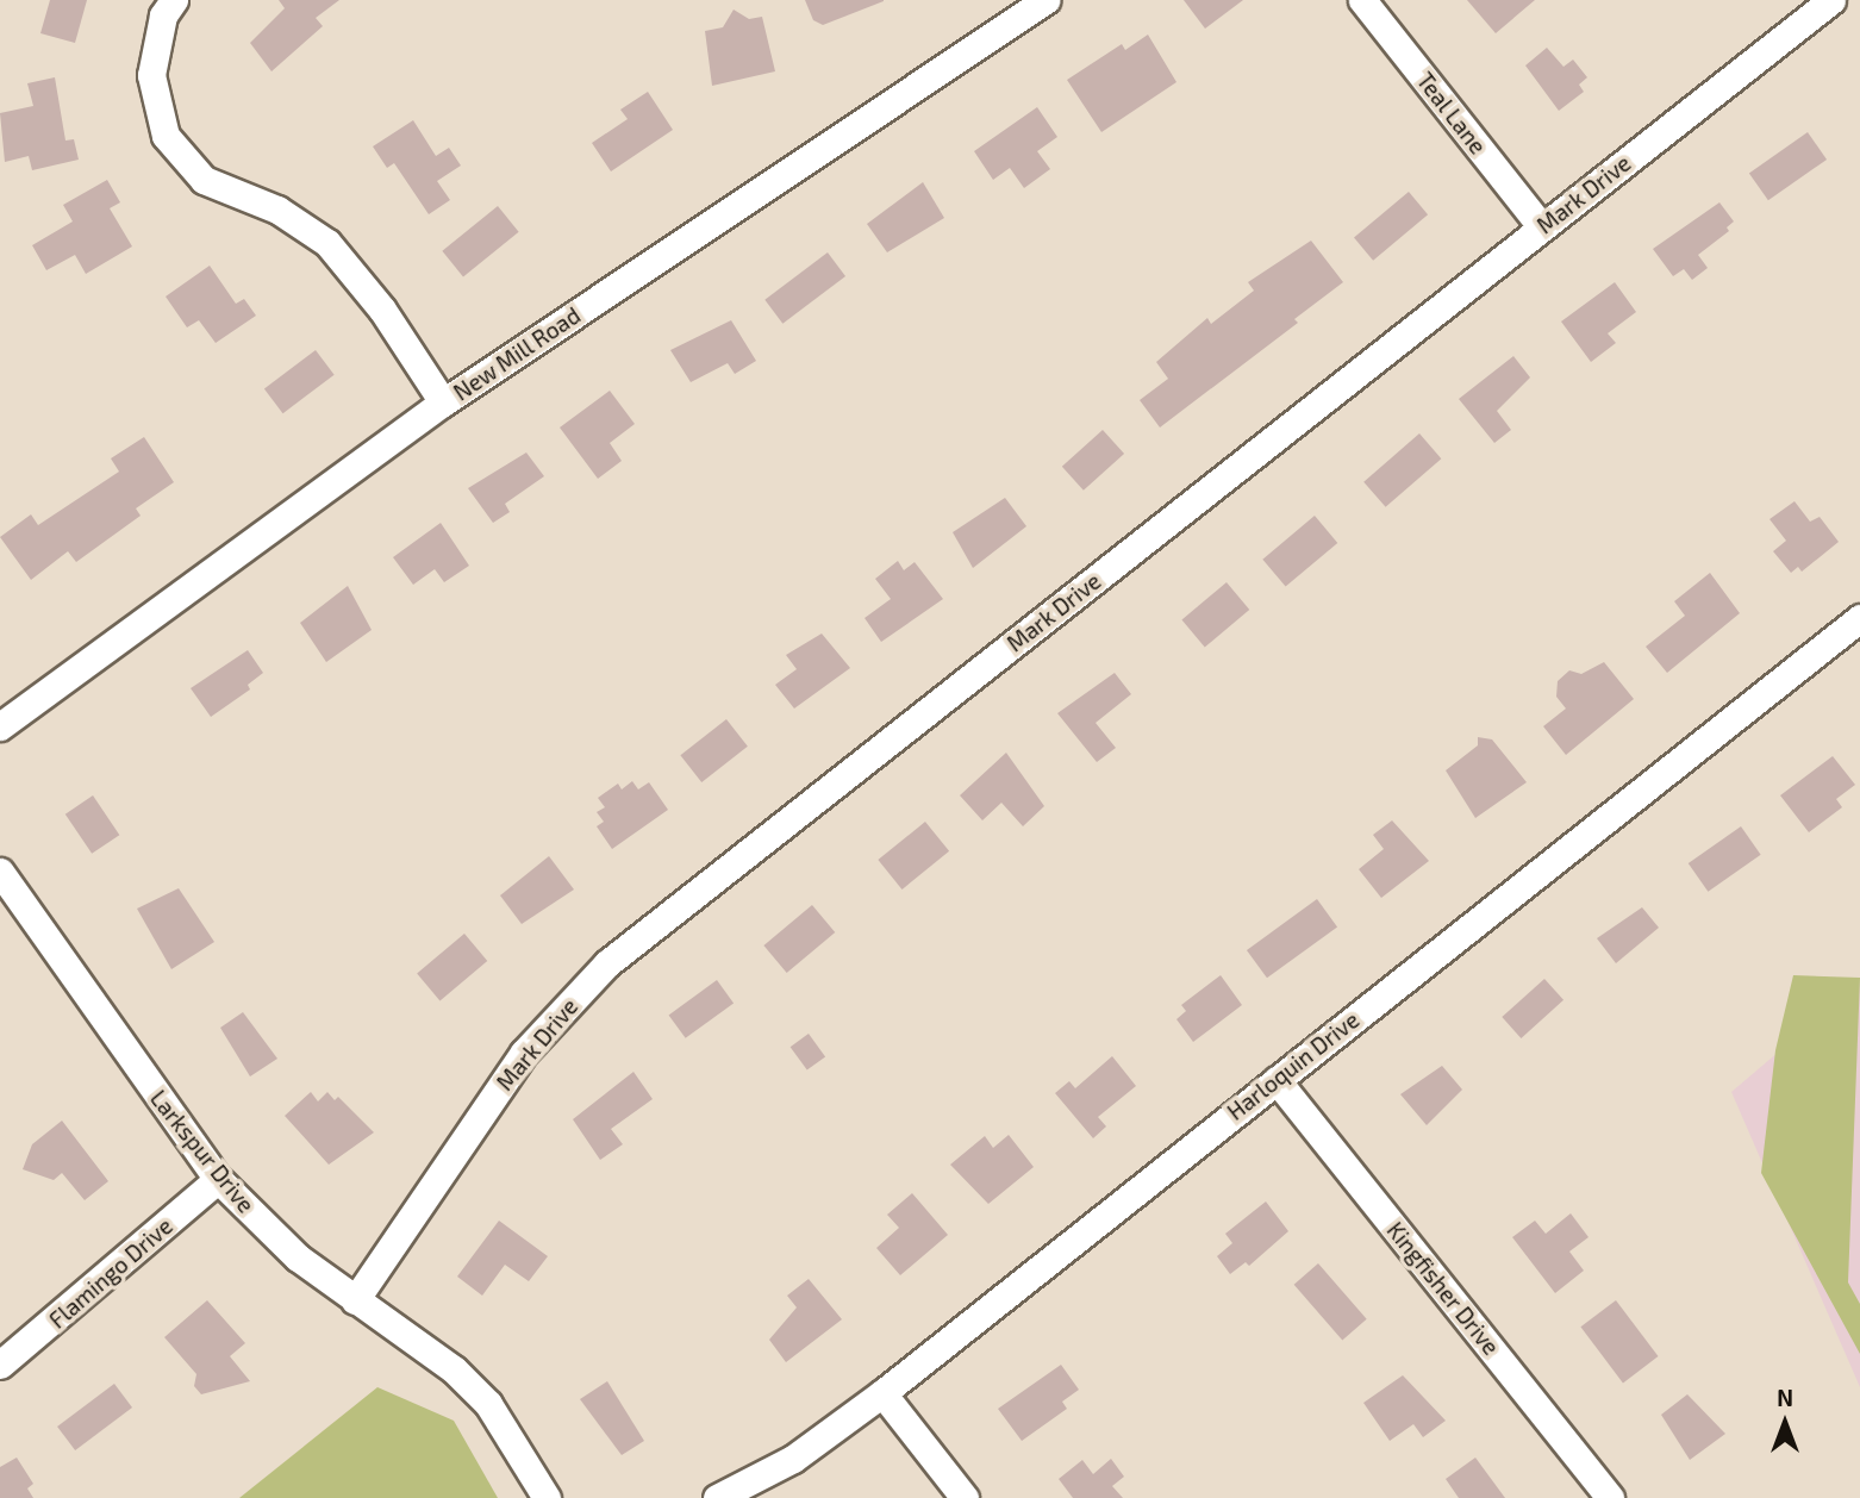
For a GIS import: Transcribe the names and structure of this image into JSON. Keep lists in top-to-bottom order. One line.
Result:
{"streets":{"street":["Teal Lane","Mark Drive","New Mill Road","Harloquin Drive","Larkspur Drive","Flamingo Drive","Kingfisher Drive"]},"crossings":[["Teal Lane","Mark Drive"],["Mark Drive","Larkspur Drive"],["Harloquin Drive","Kingfisher Drive"],["Larkspur Drive","Flamingo Drive"]],"north":"top"}
